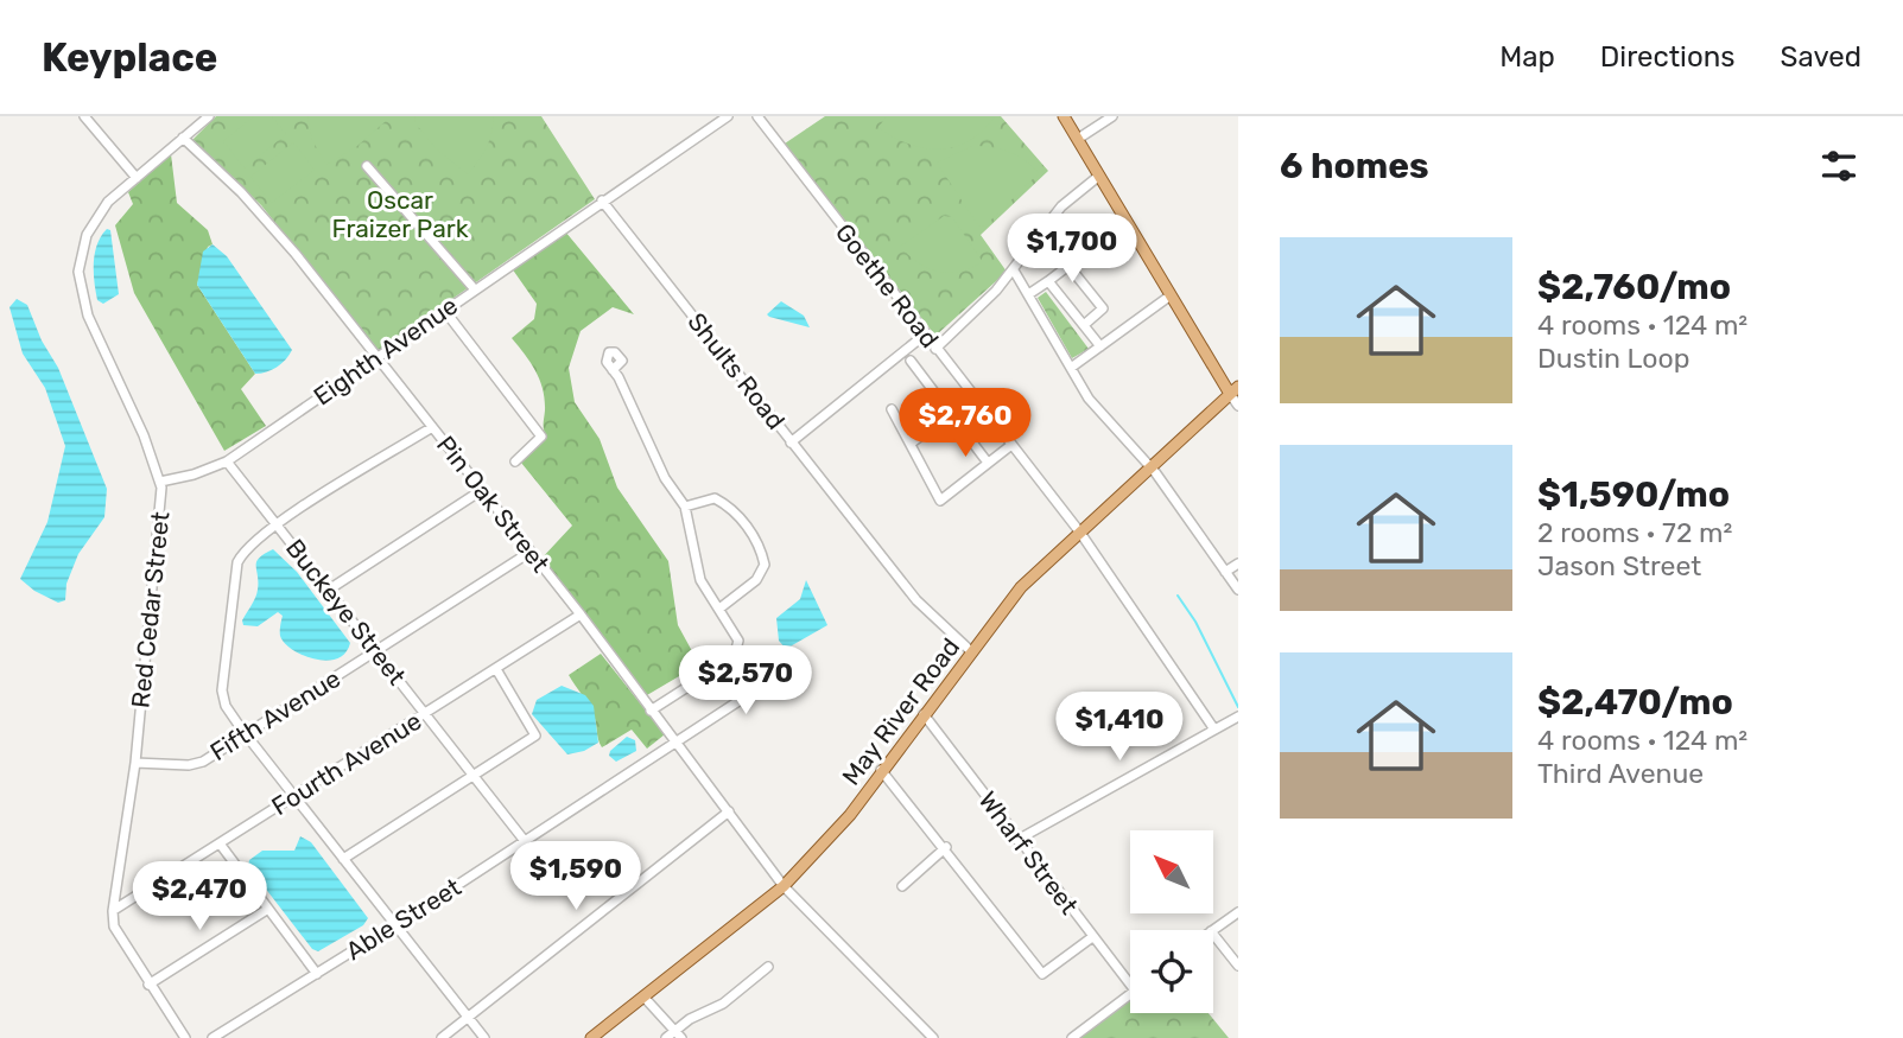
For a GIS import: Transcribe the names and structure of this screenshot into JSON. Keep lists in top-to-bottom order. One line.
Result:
{"streets":{"main road":["May River Road"],"street":["Goethe Road","Eighth Avenue","Shults Road","Pin Oak Street","Red Cedar Street","Buckeye Street","Fifth Avenue","Fourth Avenue","Wharf Street","Able Street"]},"crossings":[["Goethe Road","May River Road"],["Eighth Avenue","Shults Road"],["Eighth Avenue","Pin Oak Street"],["Eighth Avenue","Red Cedar Street"],["Eighth Avenue","Buckeye Street"],["Shults Road","May River Road"],["Pin Oak Street","Red Cedar Street"],["Pin Oak Street","May River Road"],["Pin Oak Street","Fifth Avenue"],["Pin Oak Street","Fourth Avenue"],["Pin Oak Street","Able Street"],["Red Cedar Street","Fifth Avenue"],["Red Cedar Street","Fourth Avenue"],["Buckeye Street","Fifth Avenue"],["Buckeye Street","Fourth Avenue"],["Buckeye Street","Able Street"],["May River Road","Wharf Street"]],"parks":["Oscar Fraizer Park"],"north":"top left","page":{"header":"Keyplace","nav":["Map","Directions","Saved"],"heading":"6 homes","price":["$1,700","$2,760","$2,570","$1,410","$1,590","$2,470"],"list":[{"name":"$2,760/mo","note":"4 rooms · 124 m² · Dustin Loop"},{"name":"$1,590/mo","note":"2 rooms · 72 m² · Jason Street"},{"name":"$2,470/mo","note":"4 rooms · 124 m² · Third Avenue"}]}}
